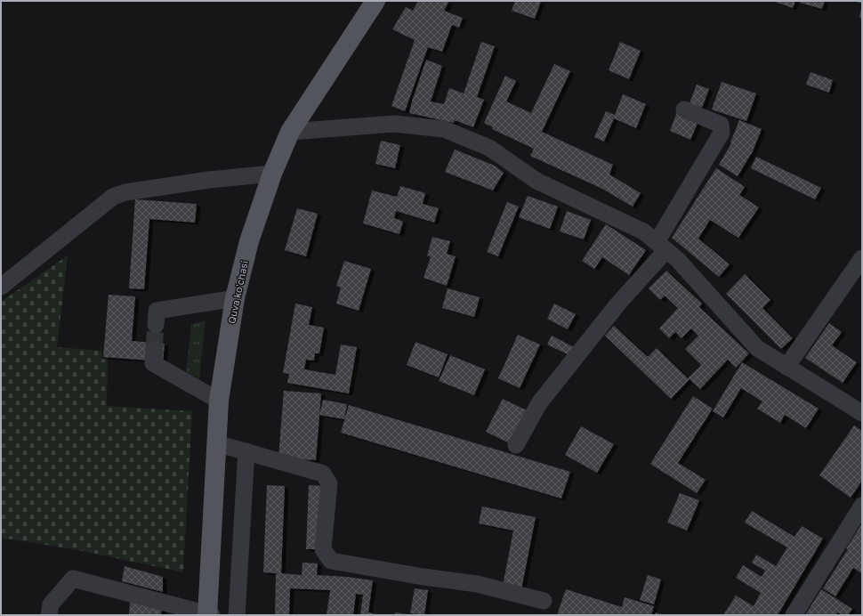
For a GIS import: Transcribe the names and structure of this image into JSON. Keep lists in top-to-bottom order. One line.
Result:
{"streets":{"main road":["Quva ko'chasi"]}}
